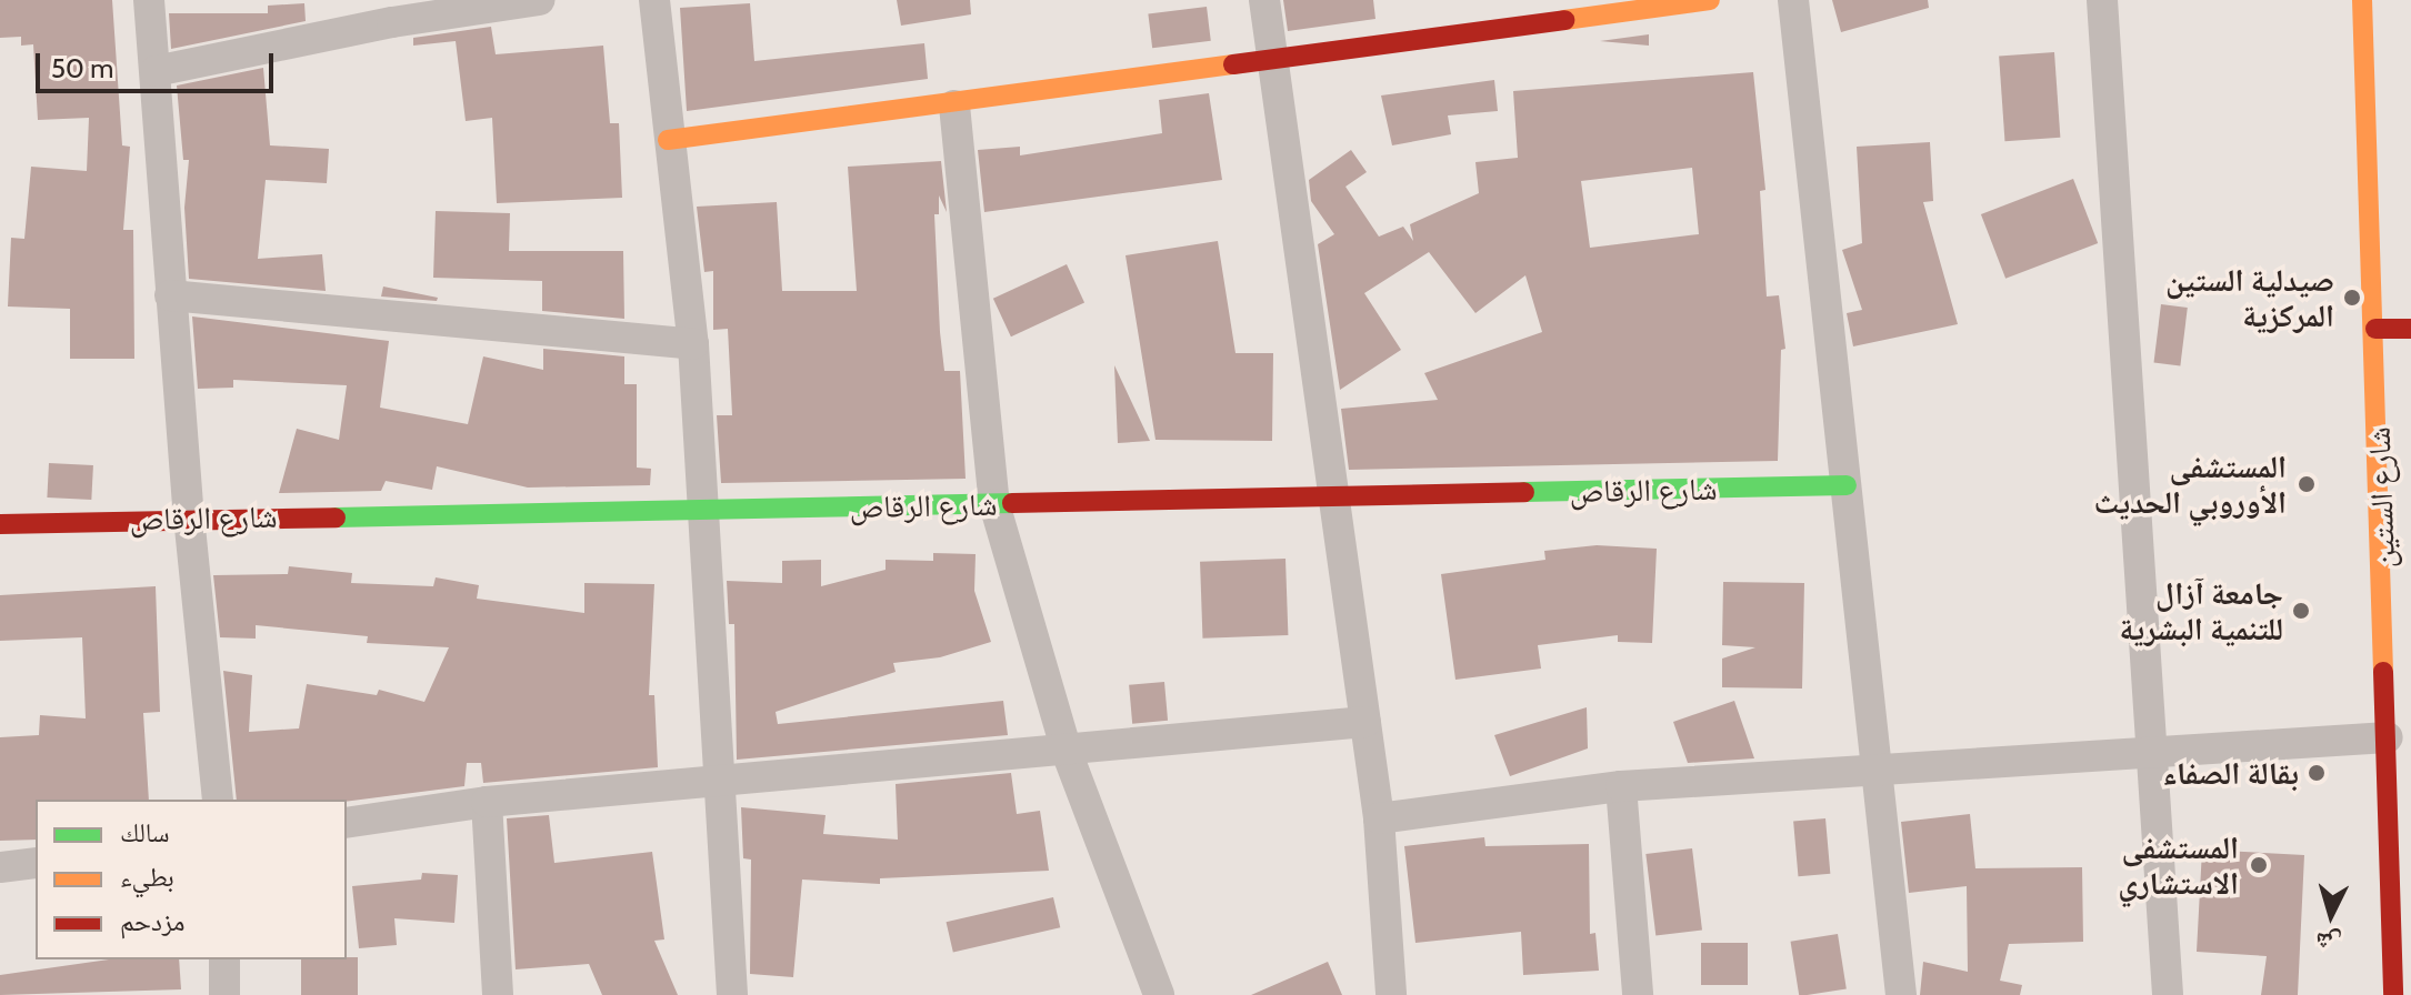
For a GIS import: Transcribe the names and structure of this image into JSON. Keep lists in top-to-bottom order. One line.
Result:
{"streets":{"main road":["شارع الرقاص","شارع الستين"]},"places":["صيدلية الستين المركزية","المستشفى الأوروبي الحديث","جامعة آزال للتنمية البشرية","بقالة الصفاء","المستشفى الاستشاري"],"legend":["سالك","بطيء","مزدحم"],"scale_bar":"50 m","north":"bottom"}
